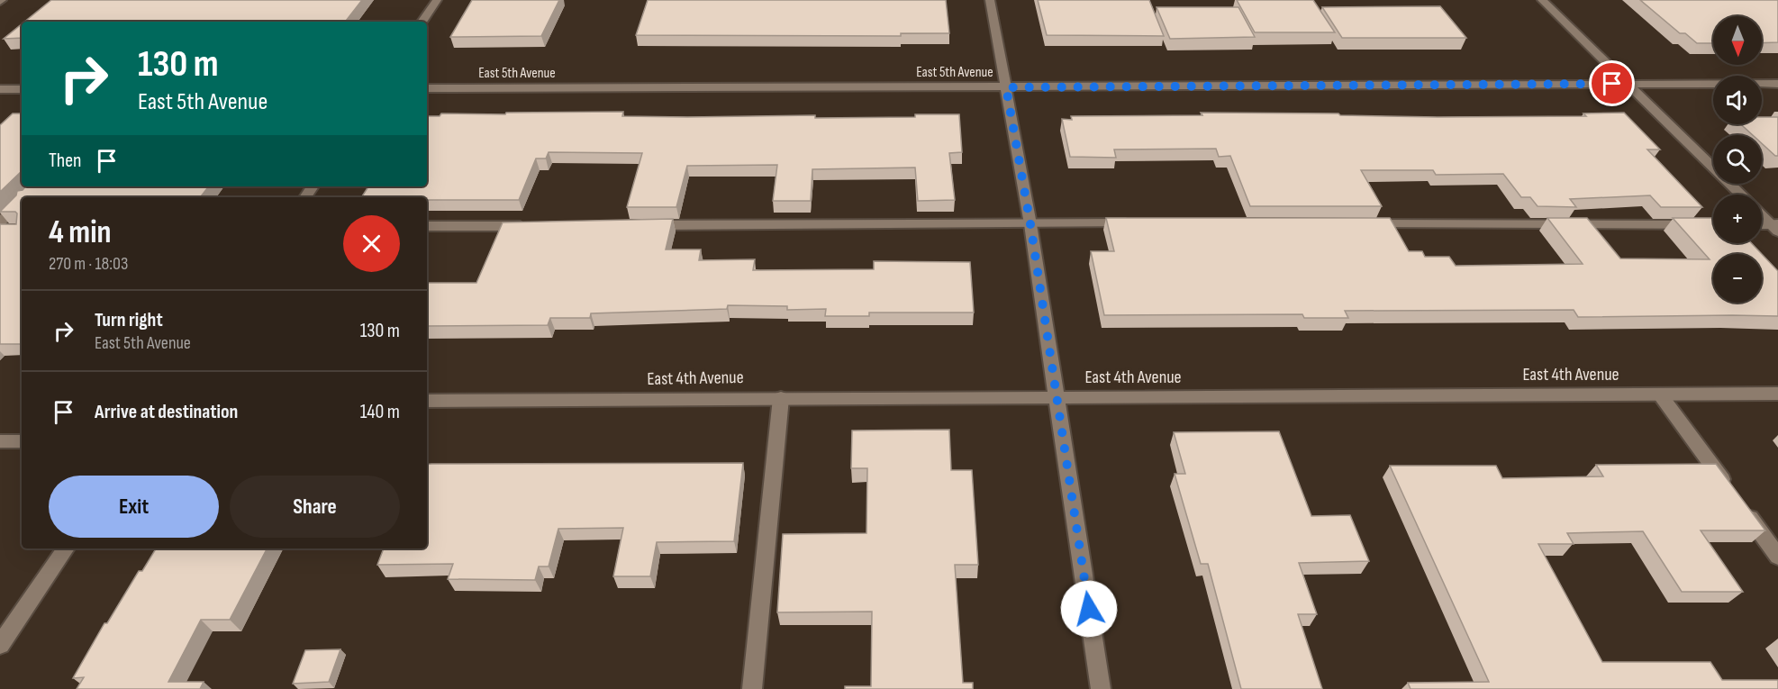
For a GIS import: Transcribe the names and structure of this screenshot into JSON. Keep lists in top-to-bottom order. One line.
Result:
{"streets":{"street":["East 5th Avenue","East 4th Avenue"]},"north":"bottom","page":{"map_buttons":["+","−"],"turn":["130 m","East 5th Avenue"],"then":"Then","heading":["4 min","270 m · 18:03"],"list":[{"name":"Turn right","note":"East 5th Avenue","value":"130 m"},{"name":"Arrive at destination","value":"140 m"}],"buttons":["Exit","Share"]}}
